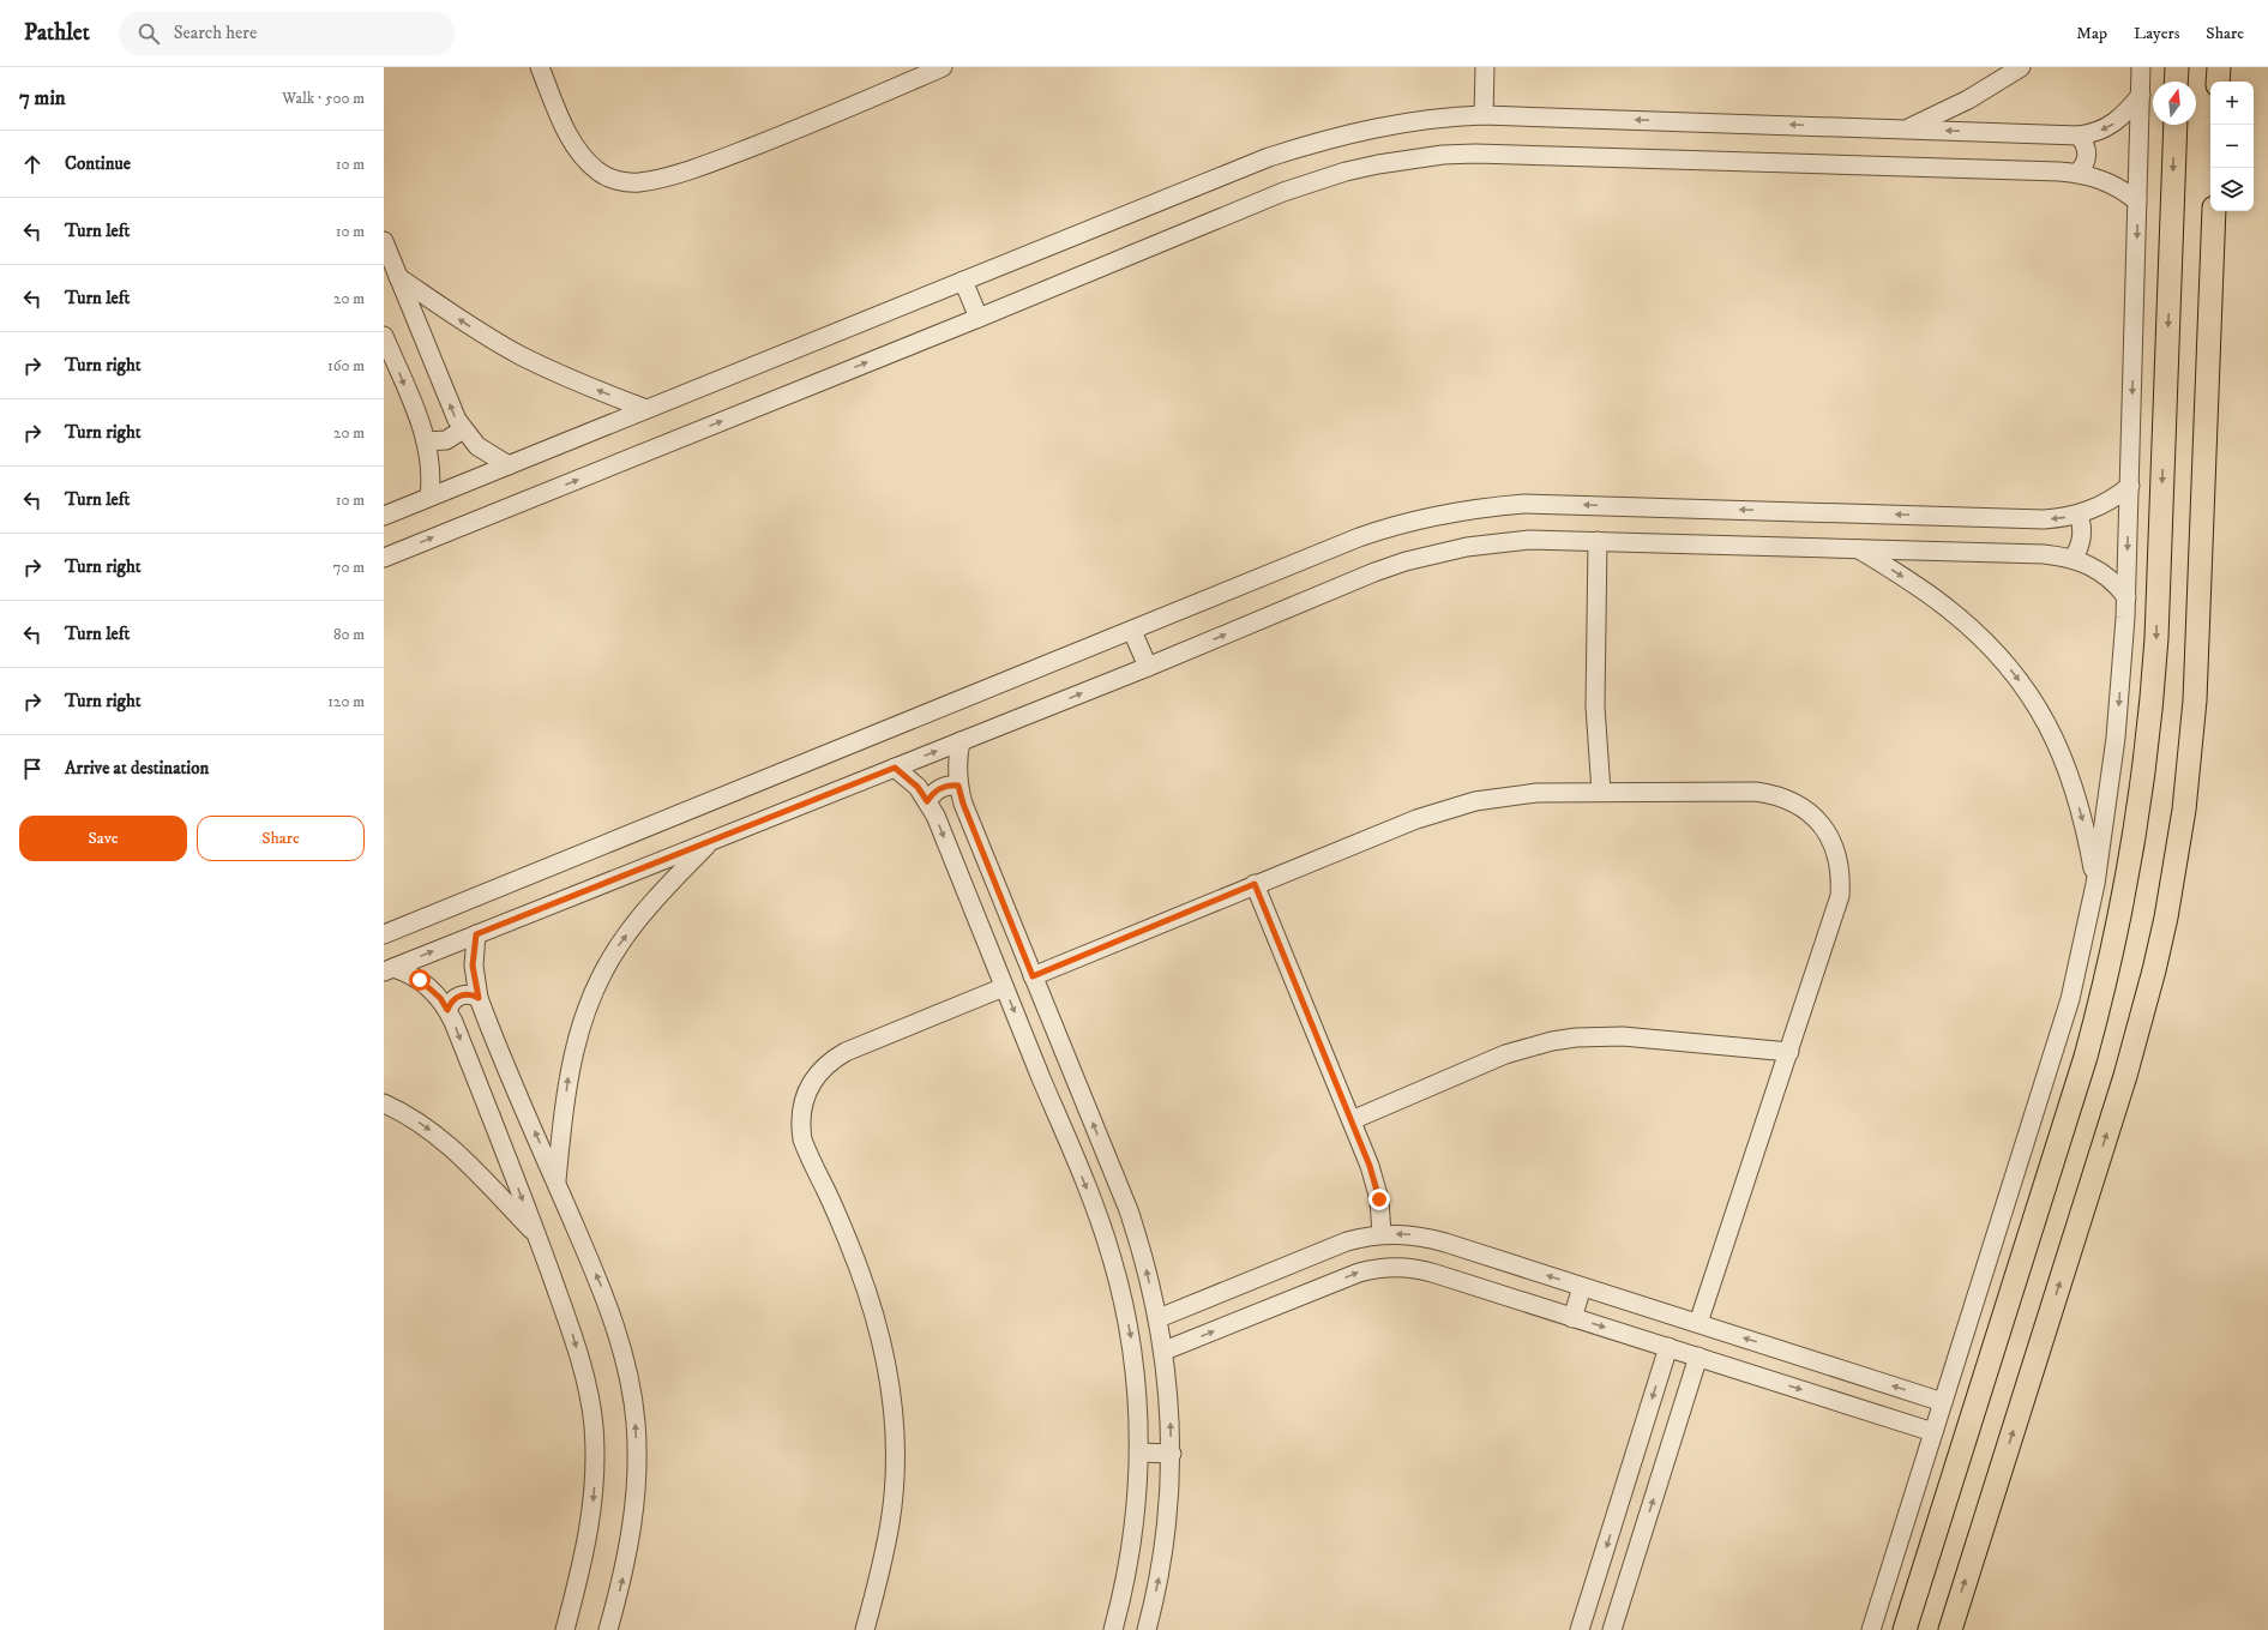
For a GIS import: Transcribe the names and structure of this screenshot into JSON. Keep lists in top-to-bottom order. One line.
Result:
{"north":"top","page":{"header":"Pathlet","search":"Search here","nav":["Map","Layers","Share"],"heading":["7 min","Walk · 500 m"],"map_buttons":["+","−"],"list":[["Continue","10 m"],["Turn left","10 m"],["Turn left","20 m"],["Turn right","160 m"],["Turn right","20 m"],["Turn left","10 m"],["Turn right","70 m"],["Turn left","80 m"],["Turn right","120 m"],"Arrive at destination"],"buttons":["Save","Share"]}}
